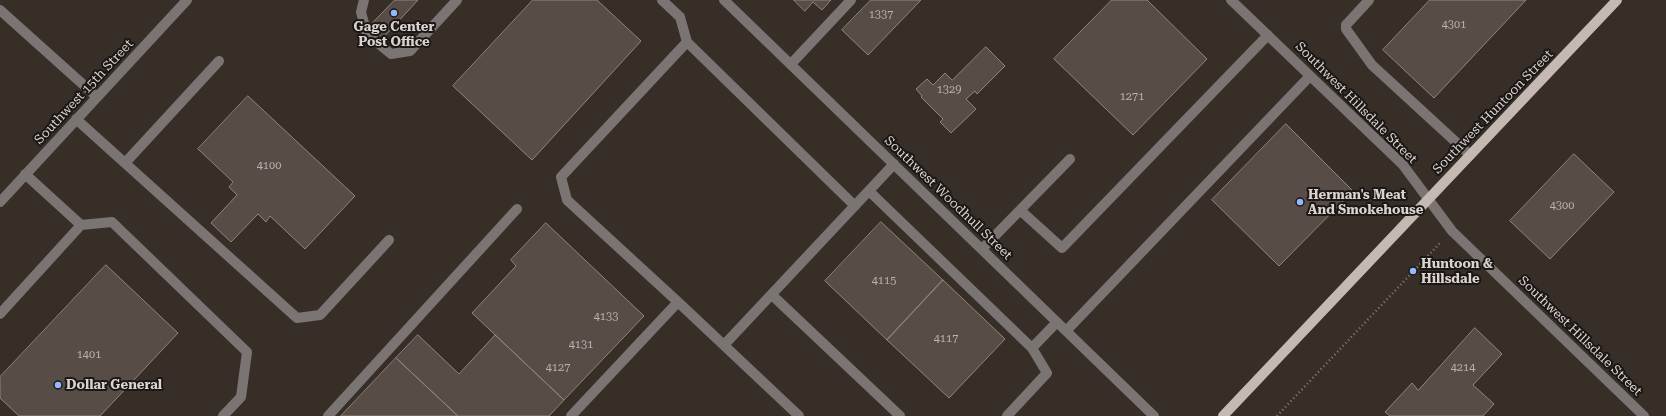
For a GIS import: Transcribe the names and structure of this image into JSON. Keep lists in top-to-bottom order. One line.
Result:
{"streets":{"main road":["Southwest Huntoon Street"],"street":["Southwest 15th Street","Southwest Hillsdale Street","Southwest Woodhull Street"]},"crossings":[["Southwest Hillsdale Street","Southwest Huntoon Street"]],"places":["Gage Center Post Office","Herman's Meat And Smokehouse","Huntoon & Hillsdale","Dollar General"],"house_numbers":["1337","4301","1329","1271","4100","4300","4115","4133","4117","4131","1401","4127","4214"]}
